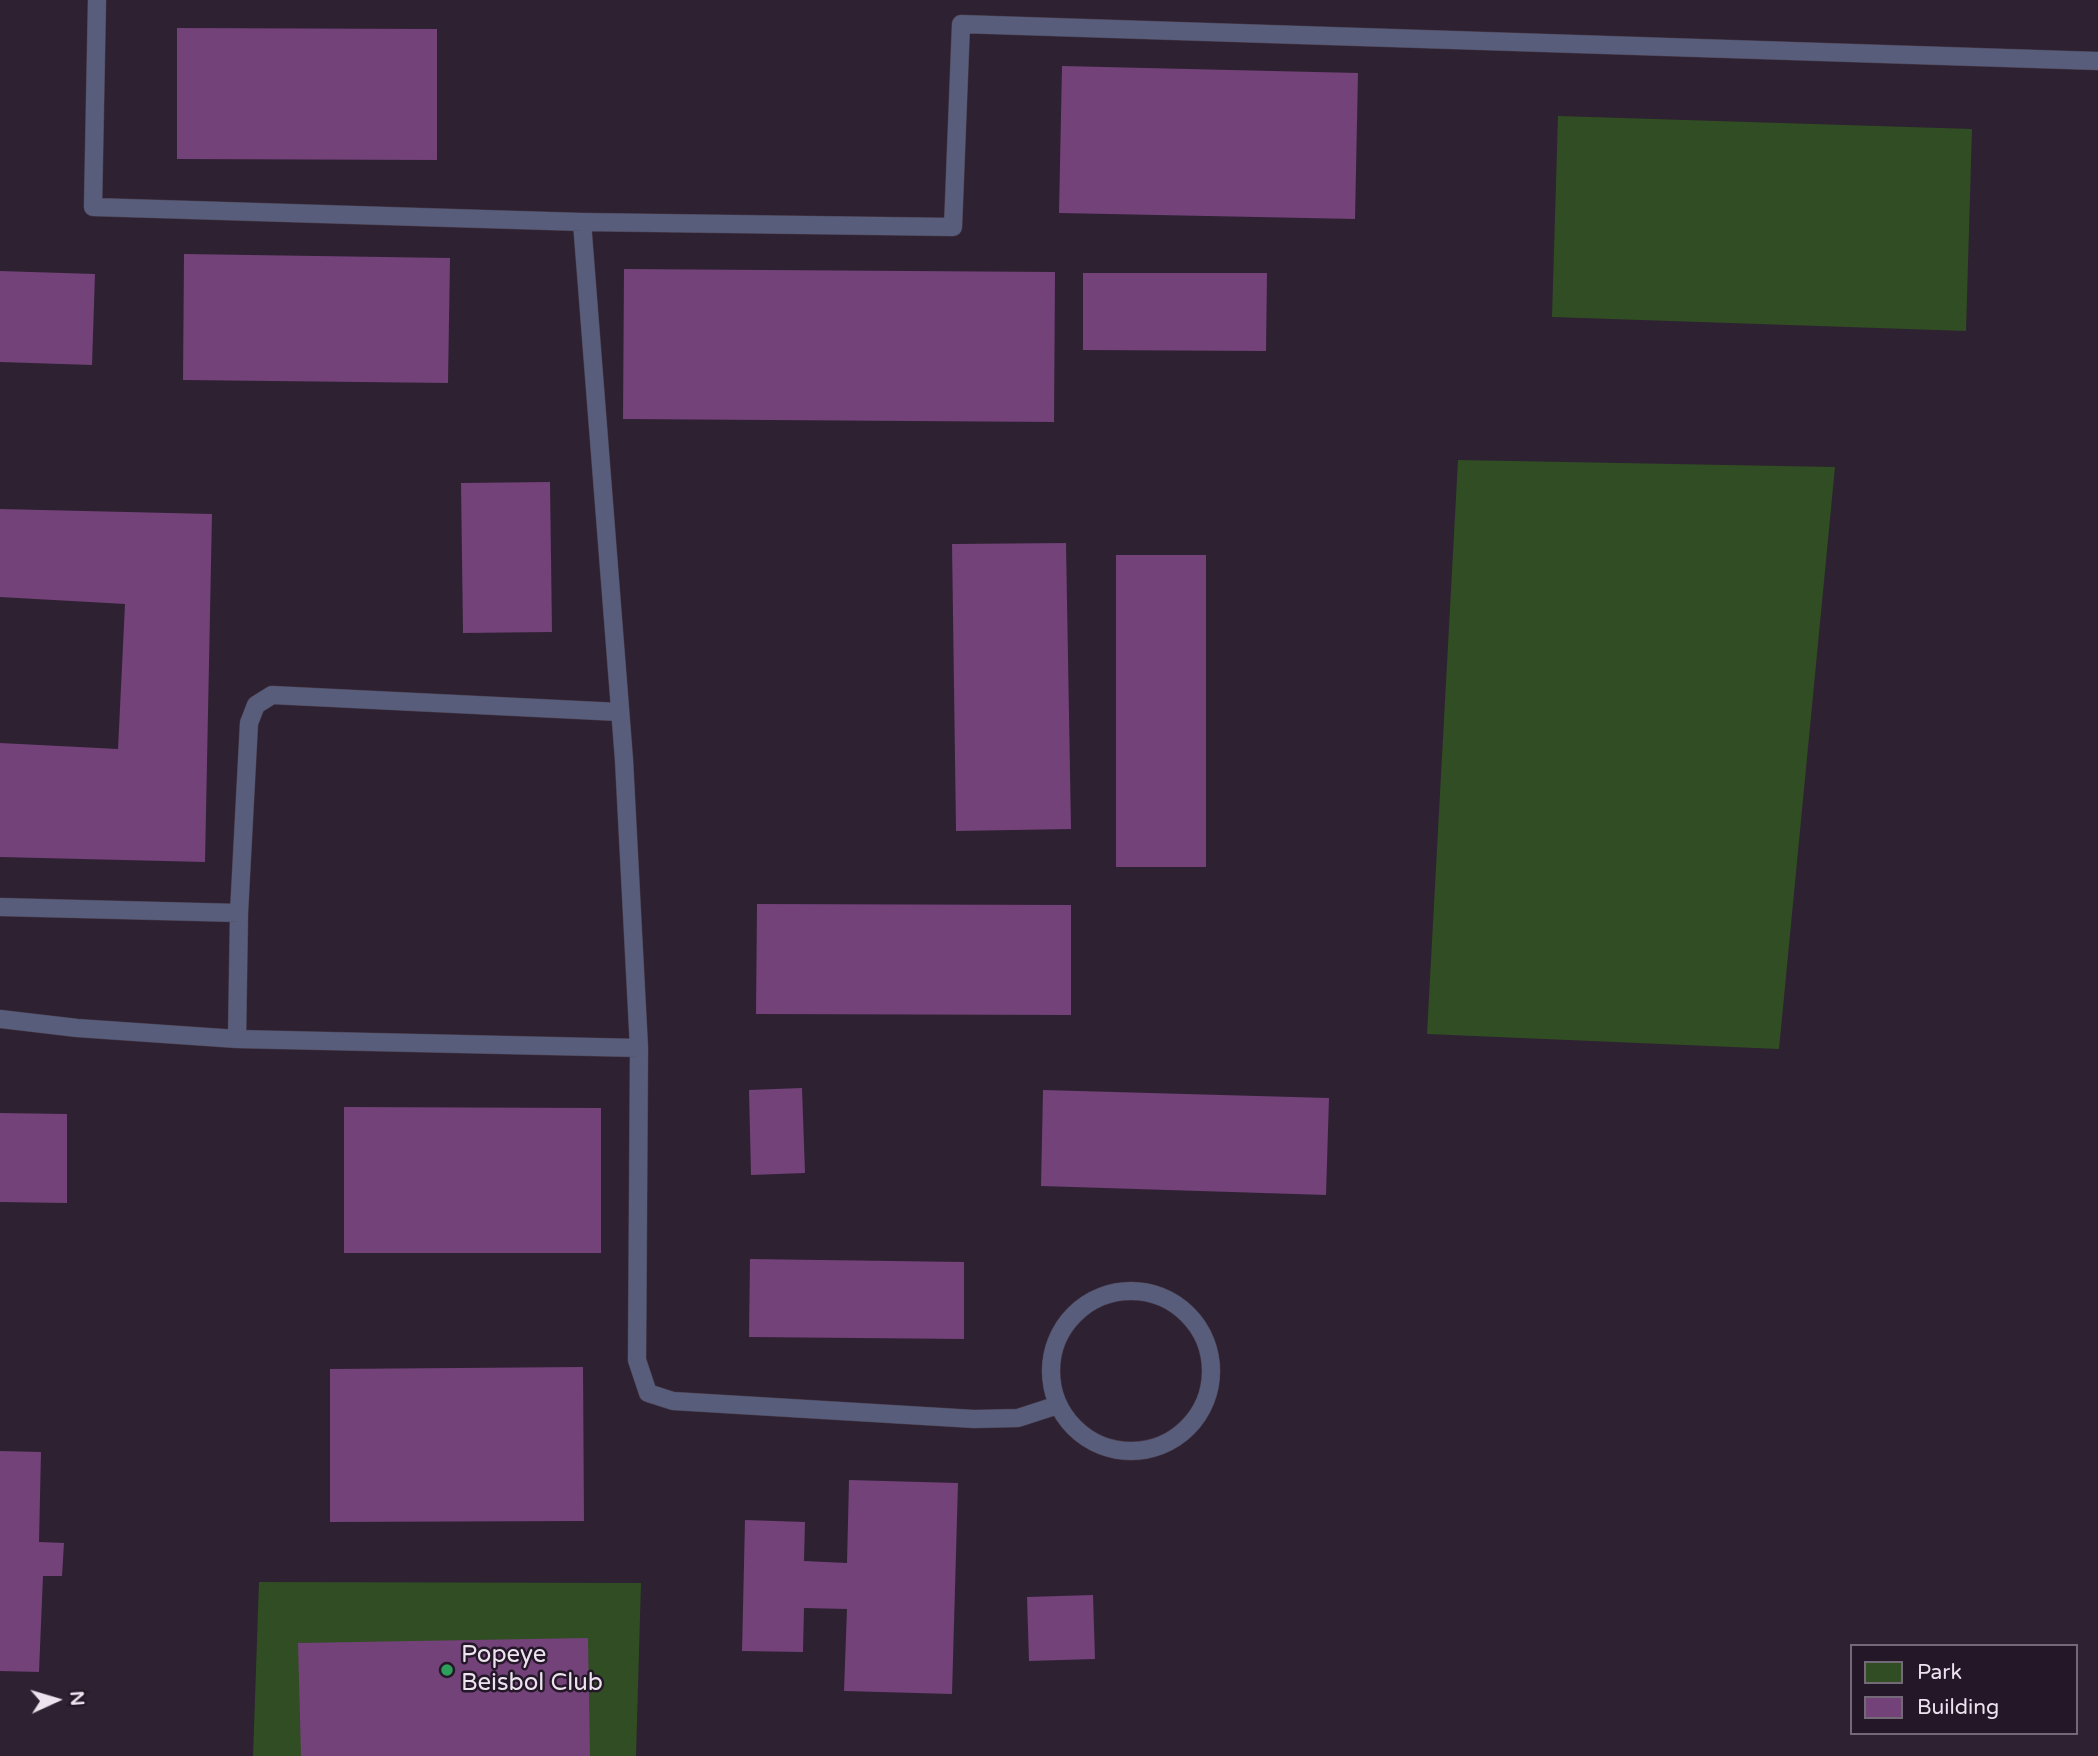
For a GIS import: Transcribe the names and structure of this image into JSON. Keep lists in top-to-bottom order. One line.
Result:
{"places":["Popeye Beisbol Club"],"legend":["Park","Building"],"north":"right"}
